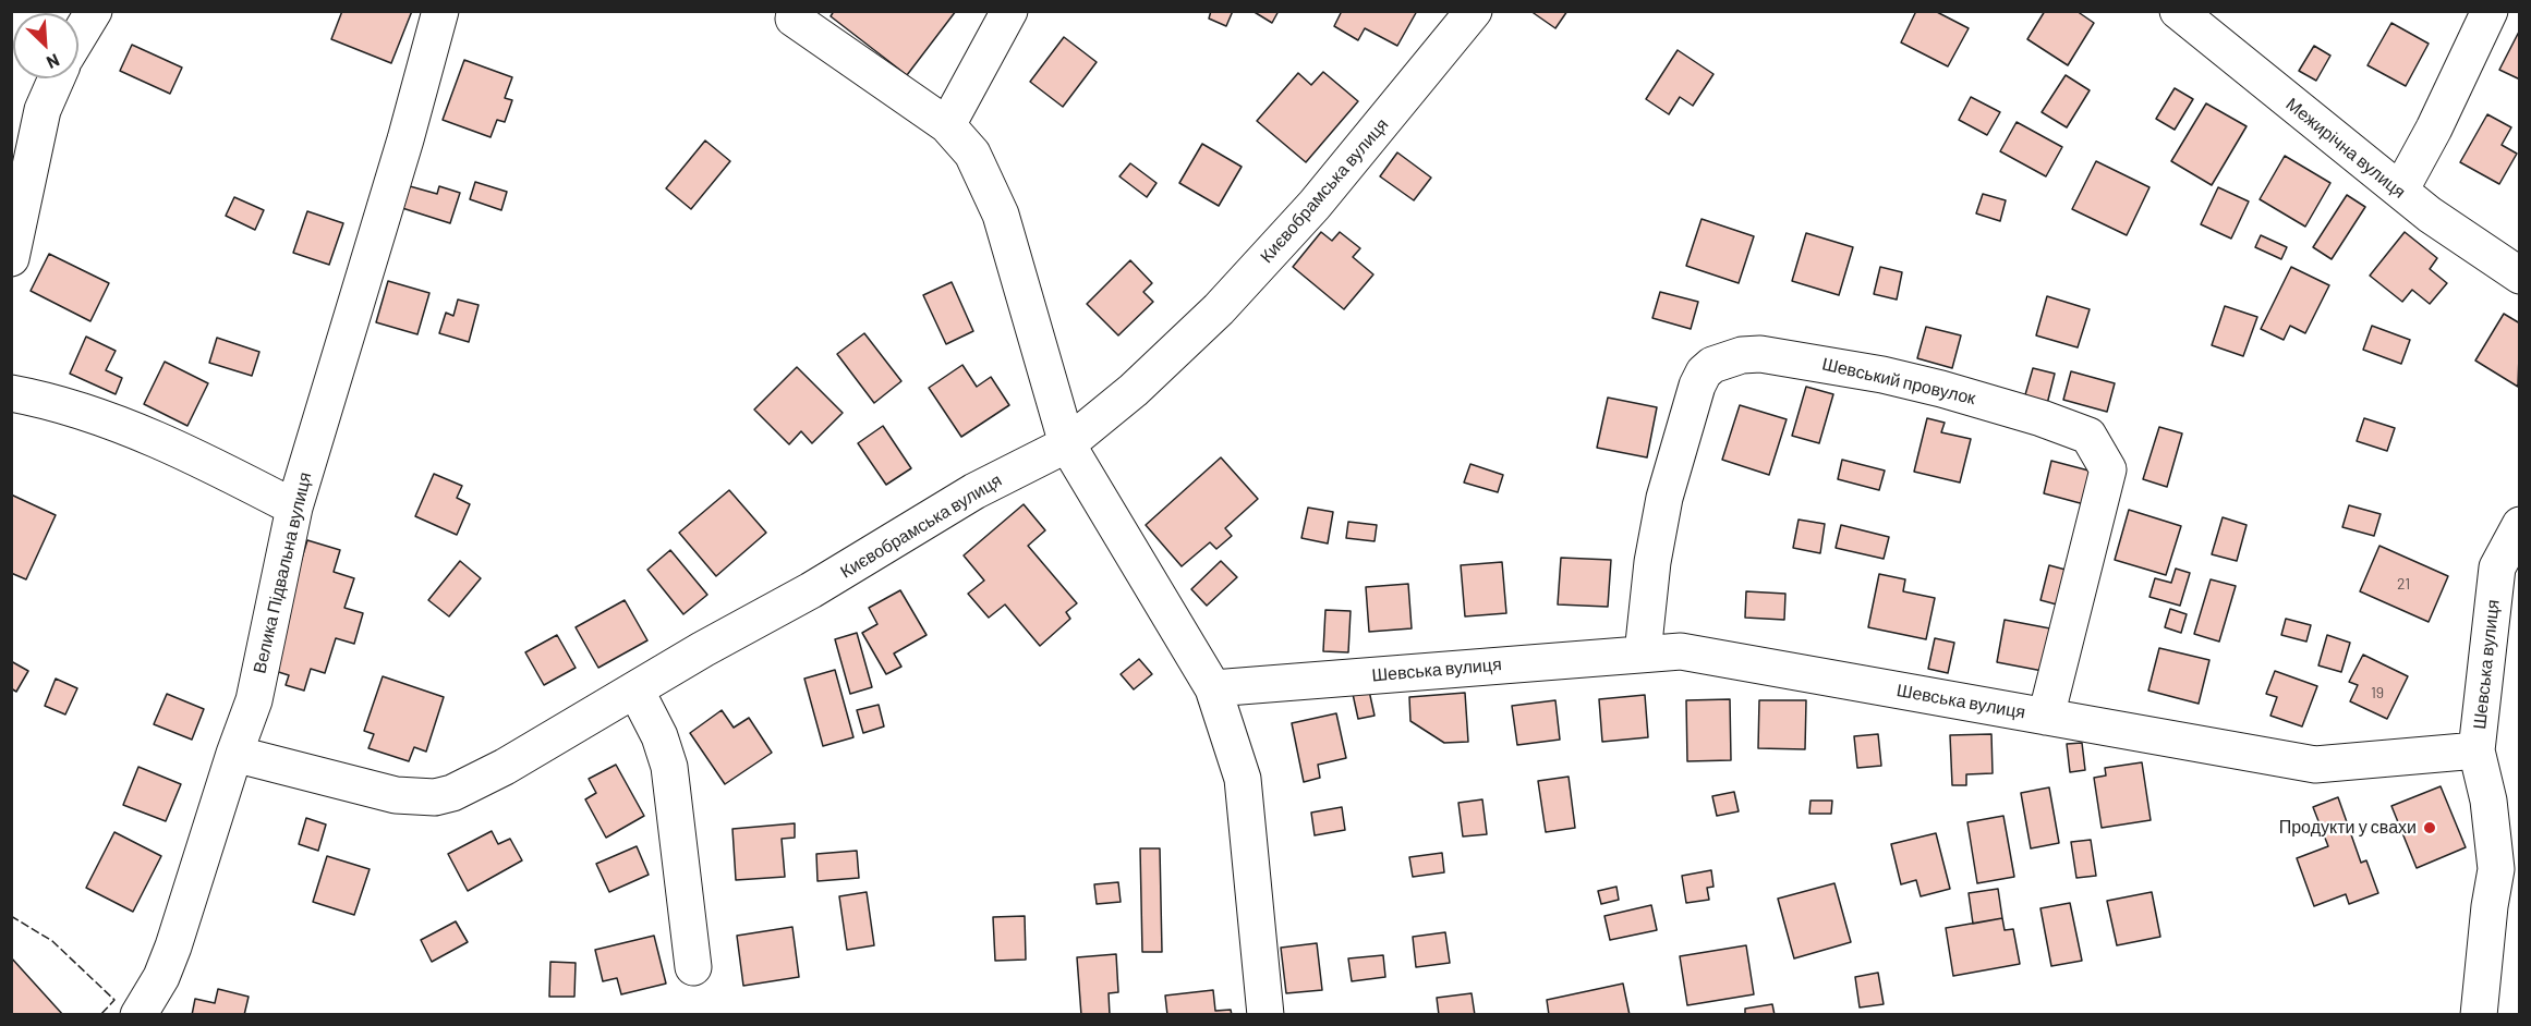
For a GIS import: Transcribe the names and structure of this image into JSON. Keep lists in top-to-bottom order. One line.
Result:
{"streets":{"street":["Межирічна вулиця","Києвобрамська вулиця","Шевський провулок","Велика Підвальна вулиця","Шевська вулиця"]},"crossings":[["Києвобрамська вулиця","Велика Підвальна вулиця"],["Шевський провулок","Шевська вулиця"]],"places":["Продукти у свахи"],"house_numbers":["21","19"],"north":"bottom right"}
